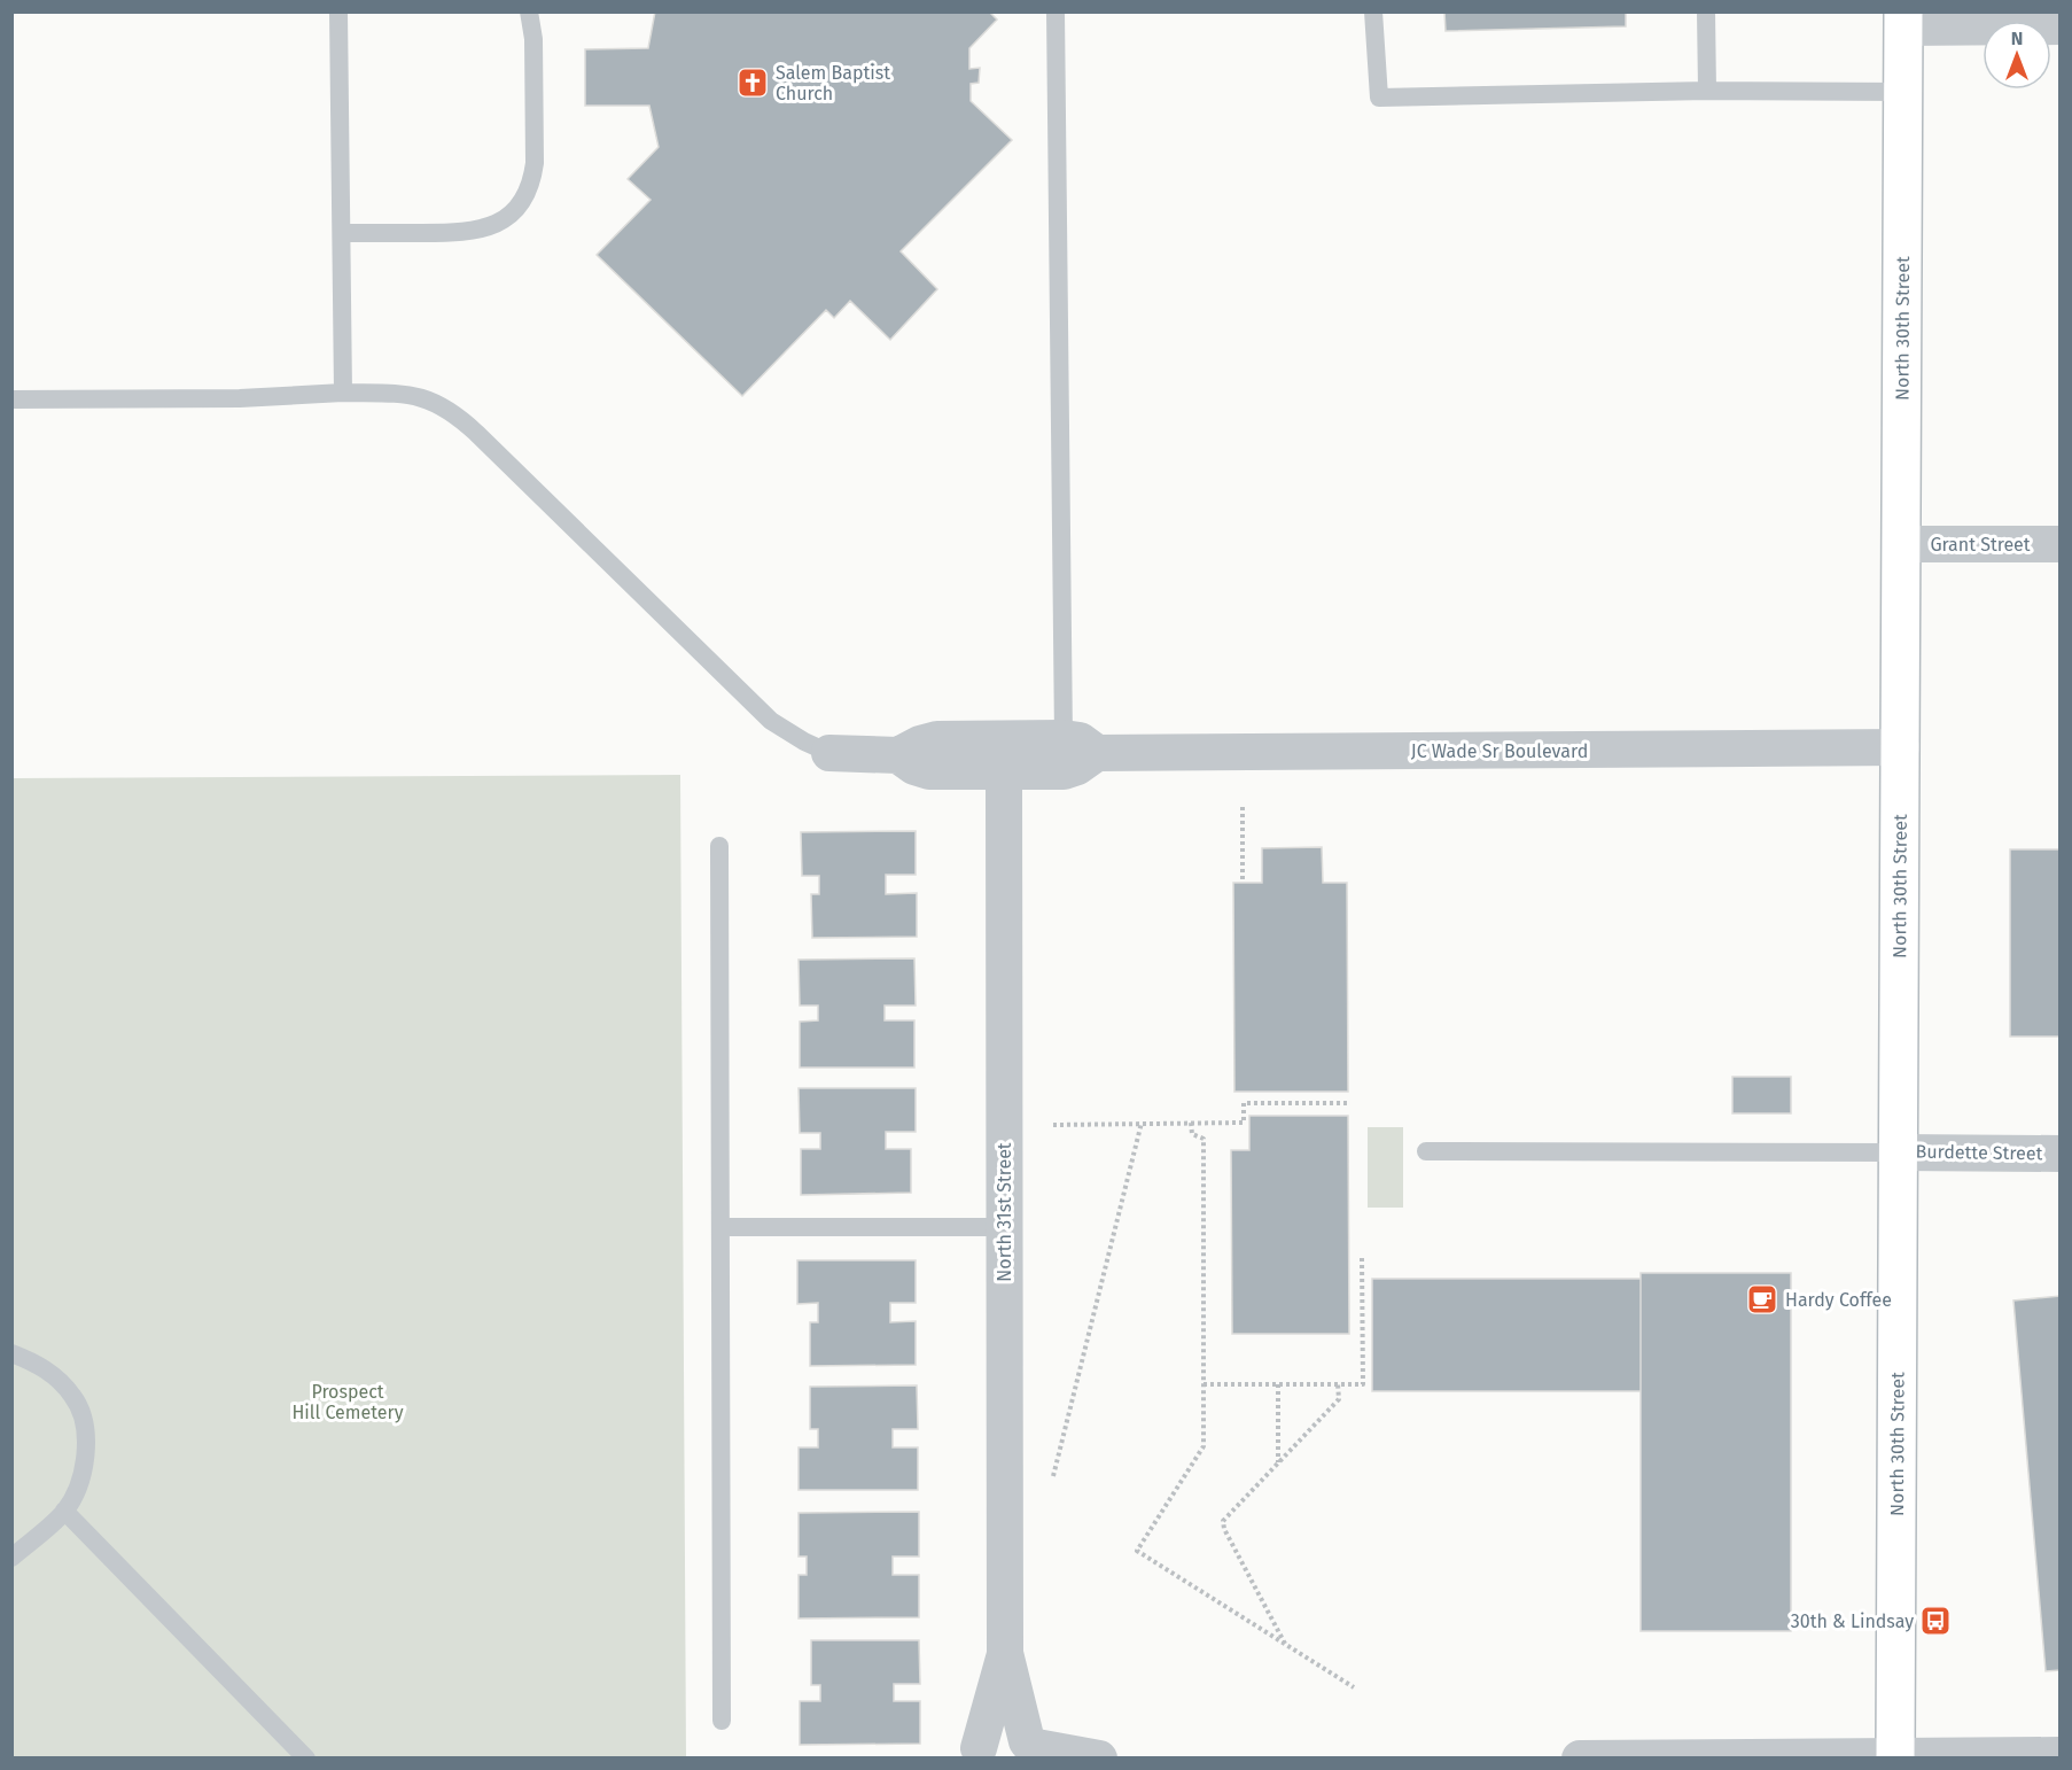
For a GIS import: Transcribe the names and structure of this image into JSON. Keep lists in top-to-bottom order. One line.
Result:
{"streets":{"main road":["North 30th Street"],"street":["Grant Street","JC Wade Sr Boulevard","Burdette Street","North 31st Street"]},"crossings":[["North 30th Street","Grant Street"],["North 30th Street","JC Wade Sr Boulevard"],["North 30th Street","Burdette Street"],["JC Wade Sr Boulevard","North 31st Street"]],"parks":["Prospect Hill Cemetery"],"places":{"church":["Salem Baptist Church"],"cafe":["Hardy Coffee"],"bus stop":["30th & Lindsay"]},"north":"top"}
